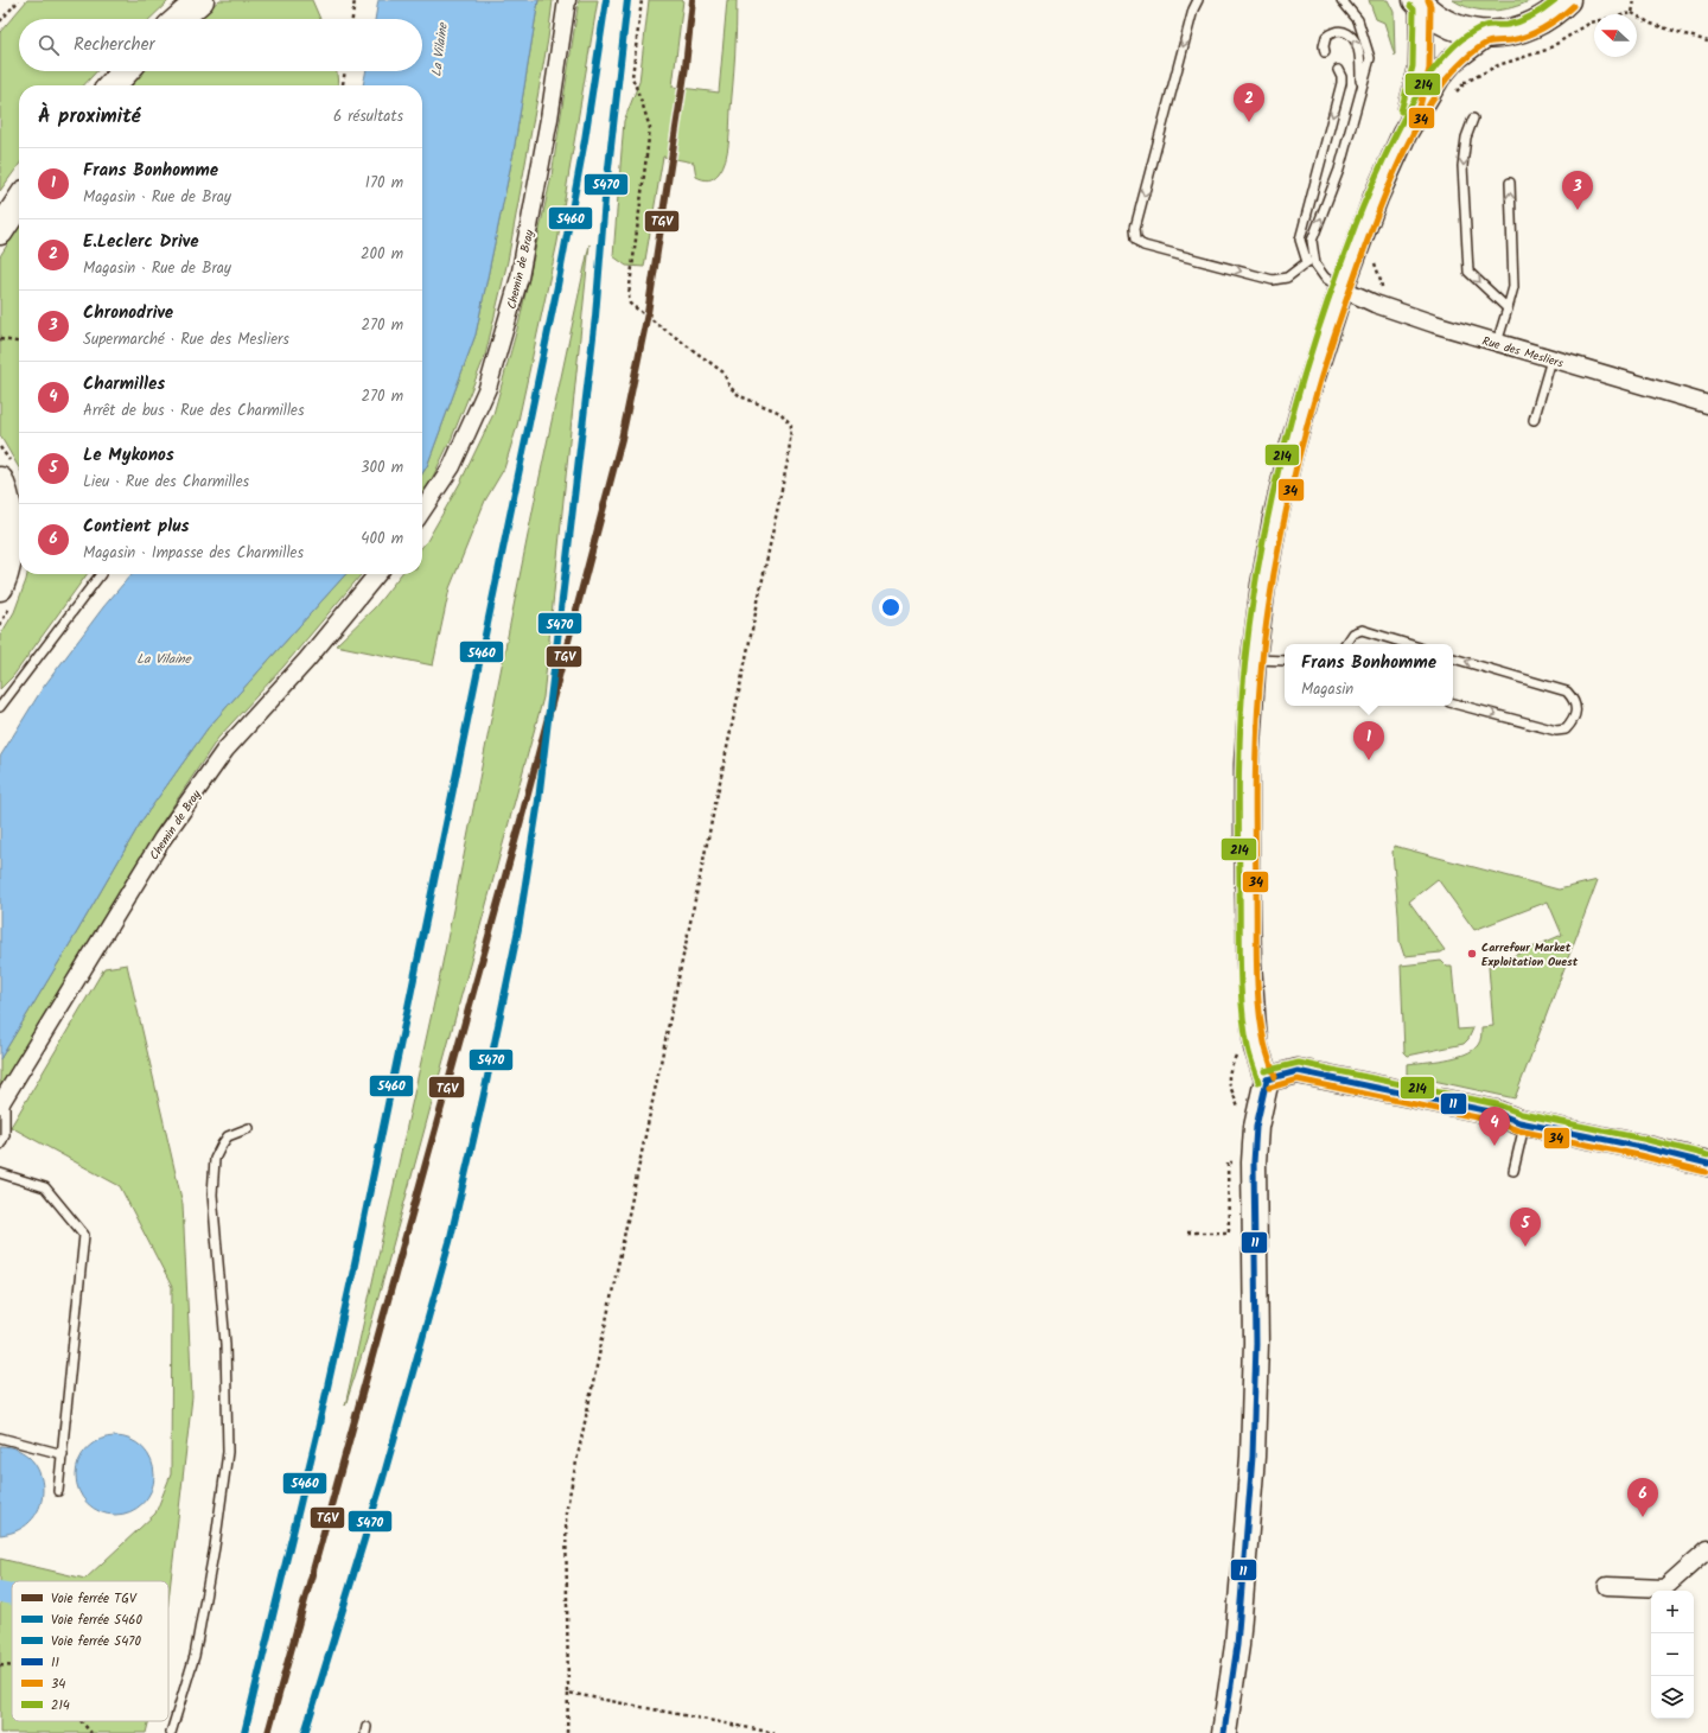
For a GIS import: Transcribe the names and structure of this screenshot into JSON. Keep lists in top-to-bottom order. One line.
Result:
{"streets":{"street":["Chemin de Bray","Rue des Mesliers"]},"water":["La Vilaine"],"places":["Carrefour Market Exploitation Ouest"],"lines":["rail line TGV","rail line 5460","rail line 5470","transit line 34","transit line 214","transit line 11"],"legend":["Voie ferrée TGV","Voie ferrée 5460","Voie ferrée 5470","11","34","214"],"north":"left","page":{"search":"Rechercher","pins":["2","3","1","4","5","6"],"heading":["À proximité","6 résultats"],"list":[{"mark":"1","name":"Frans Bonhomme","note":"Magasin · Rue de Bray","value":"170 m"},{"mark":"2","name":"E.Leclerc Drive","note":"Magasin · Rue de Bray","value":"200 m"},{"mark":"3","name":"Chronodrive","note":"Supermarché · Rue des Mesliers","value":"270 m"},{"mark":"4","name":"Charmilles","note":"Arrêt de bus · Rue des Charmilles","value":"270 m"},{"mark":"5","name":"Le Mykonos","note":"Lieu · Rue des Charmilles","value":"300 m"},{"mark":"6","name":"Contient plus","note":"Magasin · Impasse des Charmilles","value":"400 m"}],"popup":["Frans Bonhomme","Magasin"],"map_buttons":["+","−"]}}
